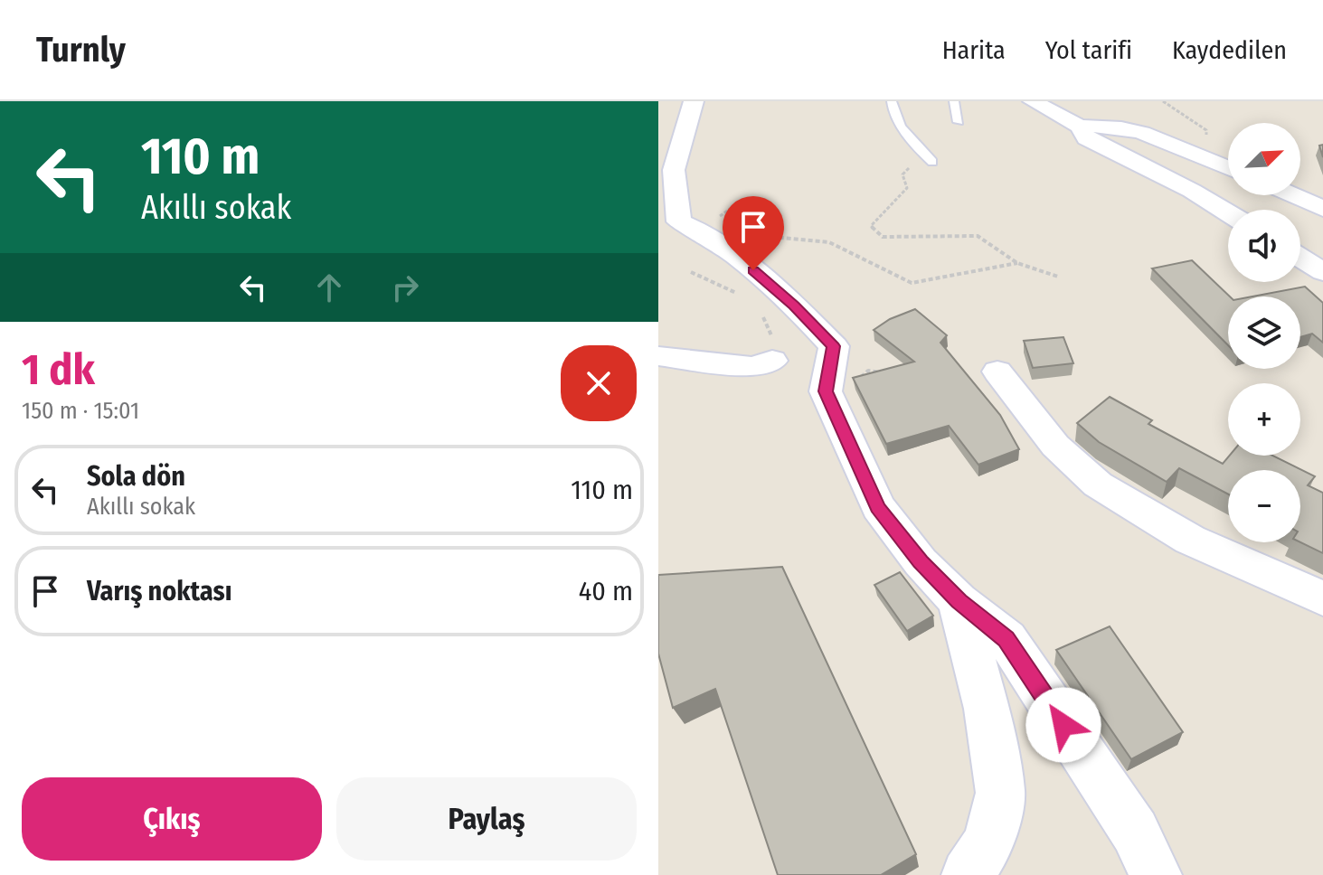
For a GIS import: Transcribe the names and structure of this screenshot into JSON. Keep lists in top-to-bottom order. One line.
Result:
{"north":"top right","page":{"header":"Turnly","nav":["Harita","Yol tarifi","Kaydedilen"],"turn":["110 m","Akıllı sokak"],"map_buttons":["+","−"],"heading":["1 dk","150 m · 15:01"],"list":[{"name":"Sola dön","note":"Akıllı sokak","value":"110 m"},{"name":"Varış noktası","value":"40 m"}],"buttons":["Çıkış","Paylaş"]}}
